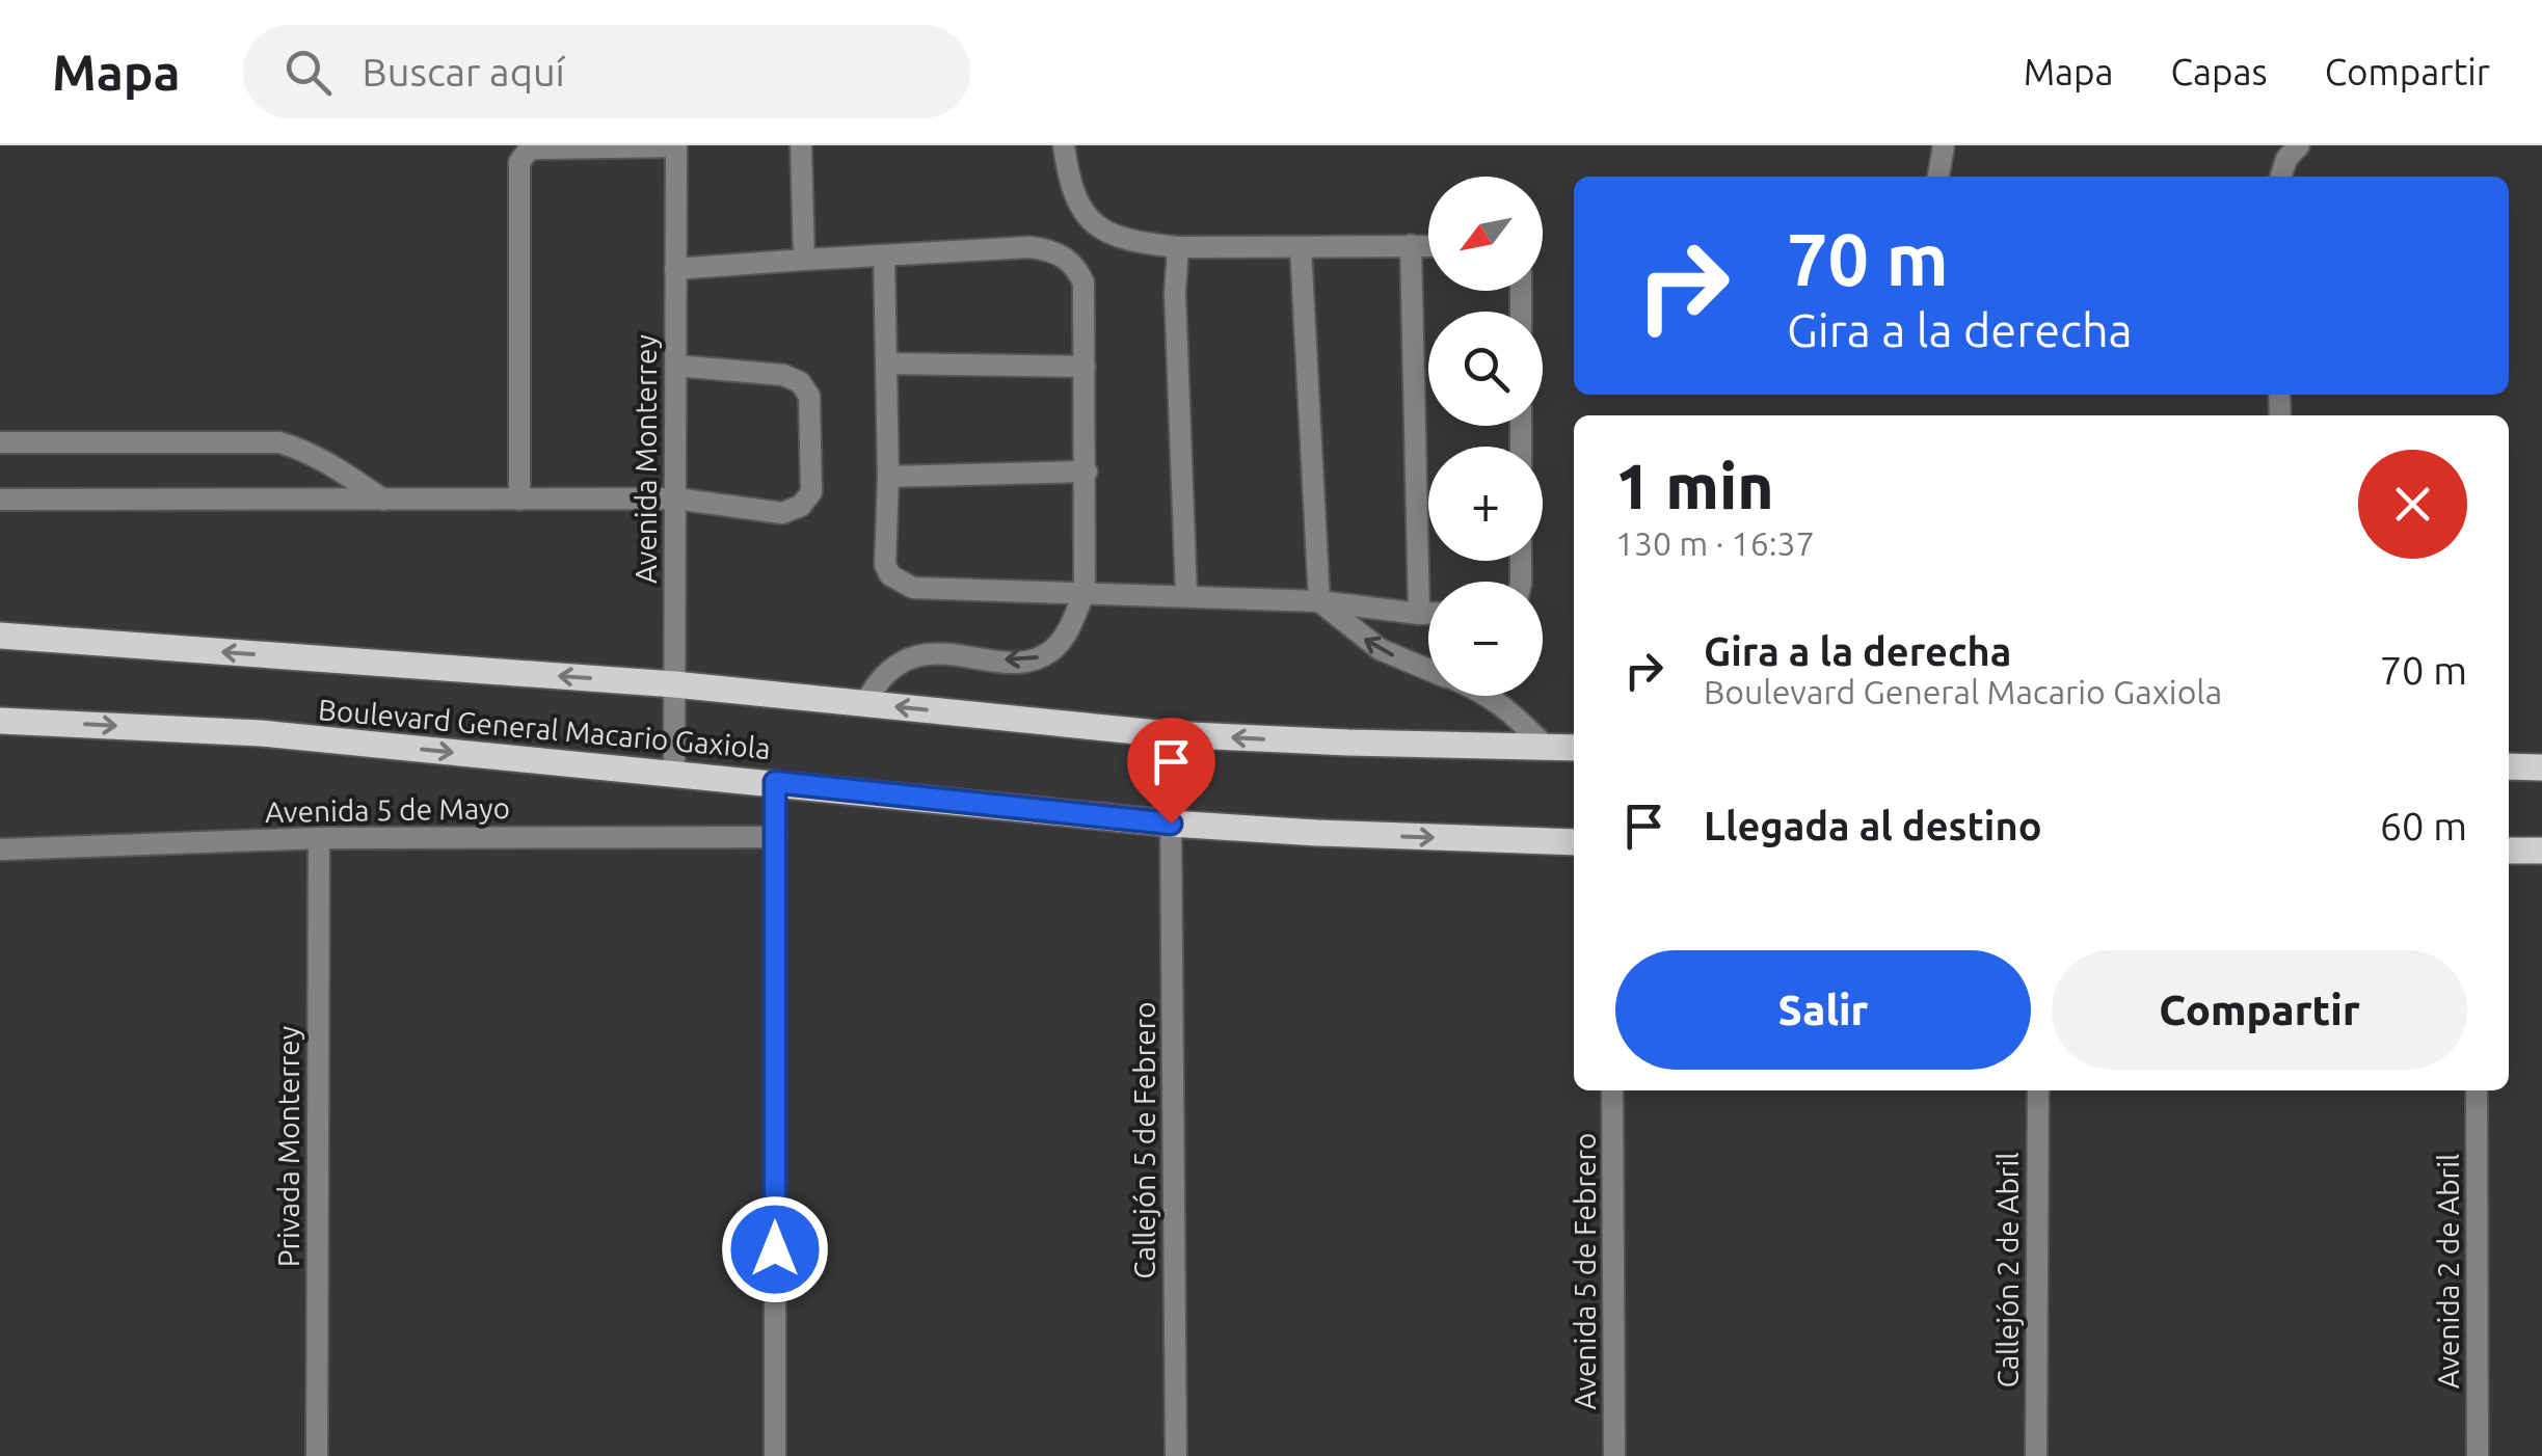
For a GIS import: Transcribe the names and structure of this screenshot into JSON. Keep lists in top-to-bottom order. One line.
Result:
{"streets":{"main road":["Boulevard General Macario Gaxiola"],"street":["Avenida Monterrey","Avenida 5 de Mayo","Callejón 5 de Febrero","Privada Monterrey","Callejón 2 de Abril","Avenida 5 de Febrero","Avenida 2 de Abril"]},"crossings":[["Avenida Monterrey","Boulevard General Macario Gaxiola"],["Boulevard General Macario Gaxiola","Callejón 5 de Febrero"],["Avenida 5 de Mayo","Privada Monterrey"]],"north":"bottom left","page":{"header":"Mapa","search":"Buscar aquí","nav":["Mapa","Capas","Compartir"],"map_buttons":["+","−"],"turn":["70 m","Gira a la derecha"],"heading":["1 min","130 m · 16:37"],"list":[{"name":"Gira a la derecha","note":"Boulevard General Macario Gaxiola","value":"70 m"},{"name":"Llegada al destino","value":"60 m"}],"buttons":["Salir","Compartir"]}}
